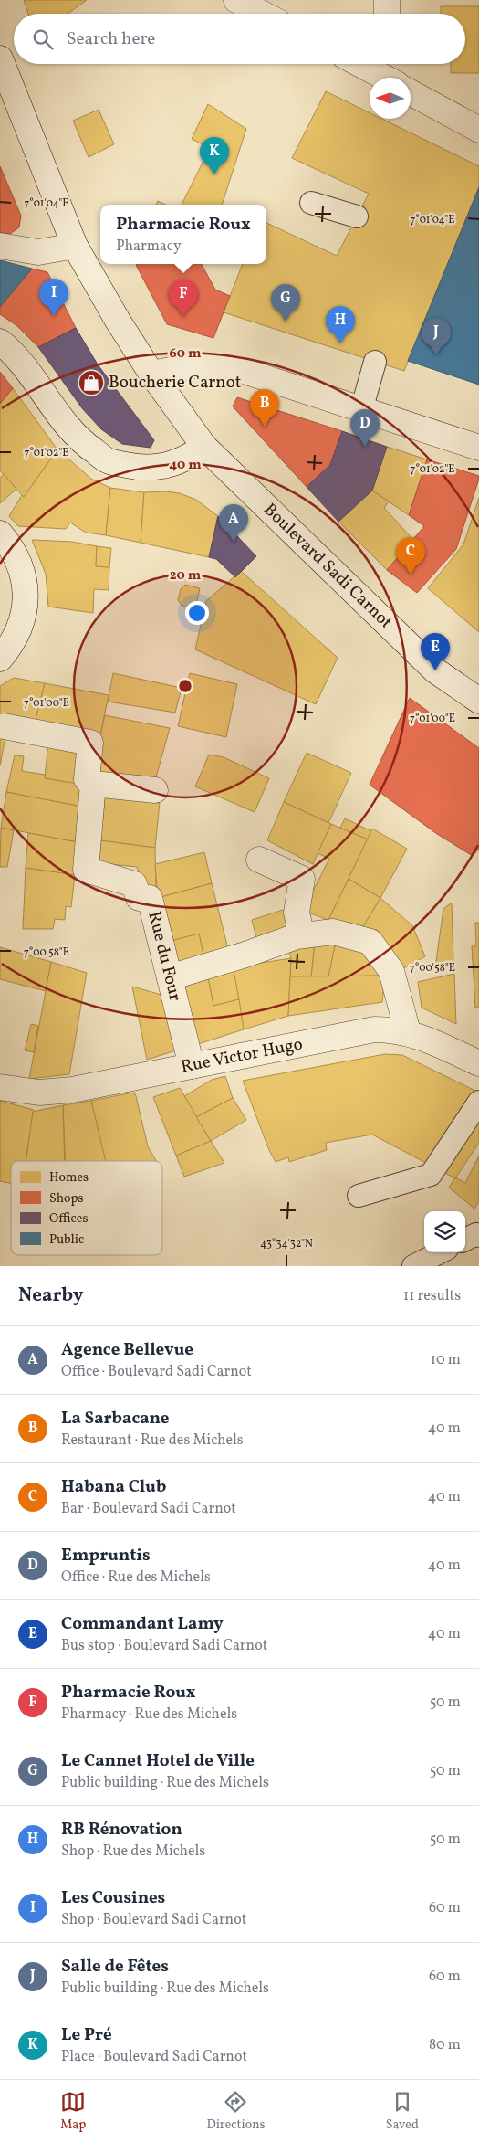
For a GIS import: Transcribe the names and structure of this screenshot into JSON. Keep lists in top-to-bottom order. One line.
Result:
{"streets":{"street":["Boulevard Sadi Carnot","Rue du Four","Rue Victor Hugo"]},"crossings":[["Rue du Four","Rue Victor Hugo"]],"places":{"shop":["Boucherie Carnot"]},"legend":["Homes","Shops","Offices","Public"],"north":"left","page":{"search":"Search here","pins":["K","I","F","G","H","J","B","D","A","C","E"],"popup":["Pharmacie Roux","Pharmacy"],"heading":["Nearby","11 results"],"list":[{"mark":"A","name":"Agence Bellevue","note":"Office · Boulevard Sadi Carnot","value":"10 m"},{"mark":"B","name":"La Sarbacane","note":"Restaurant · Rue des Michels","value":"40 m"},{"mark":"C","name":"Habana Club","note":"Bar · Boulevard Sadi Carnot","value":"40 m"},{"mark":"D","name":"Empruntis","note":"Office · Rue des Michels","value":"40 m"},{"mark":"E","name":"Commandant Lamy","note":"Bus stop · Boulevard Sadi Carnot","value":"40 m"},{"mark":"F","name":"Pharmacie Roux","note":"Pharmacy · Rue des Michels","value":"50 m"},{"mark":"G","name":"Le Cannet Hotel de Ville","note":"Public building · Rue des Michels","value":"50 m"},{"mark":"H","name":"RB Rénovation","note":"Shop · Rue des Michels","value":"50 m"},{"mark":"I","name":"Les Cousines","note":"Shop · Boulevard Sadi Carnot","value":"60 m"},{"mark":"J","name":"Salle de Fêtes","note":"Public building · Rue des Michels","value":"60 m"},{"mark":"K","name":"Le Pré","note":"Place · Boulevard Sadi Carnot","value":"80 m"}],"nav":["Map","Directions","Saved"]},"coordinates":["7°01'04\"E","7°01'02\"E","7°01'00\"E","7°00'58\"E","43°34'32\"N"],"rings":["60 m","40 m","20 m"]}
